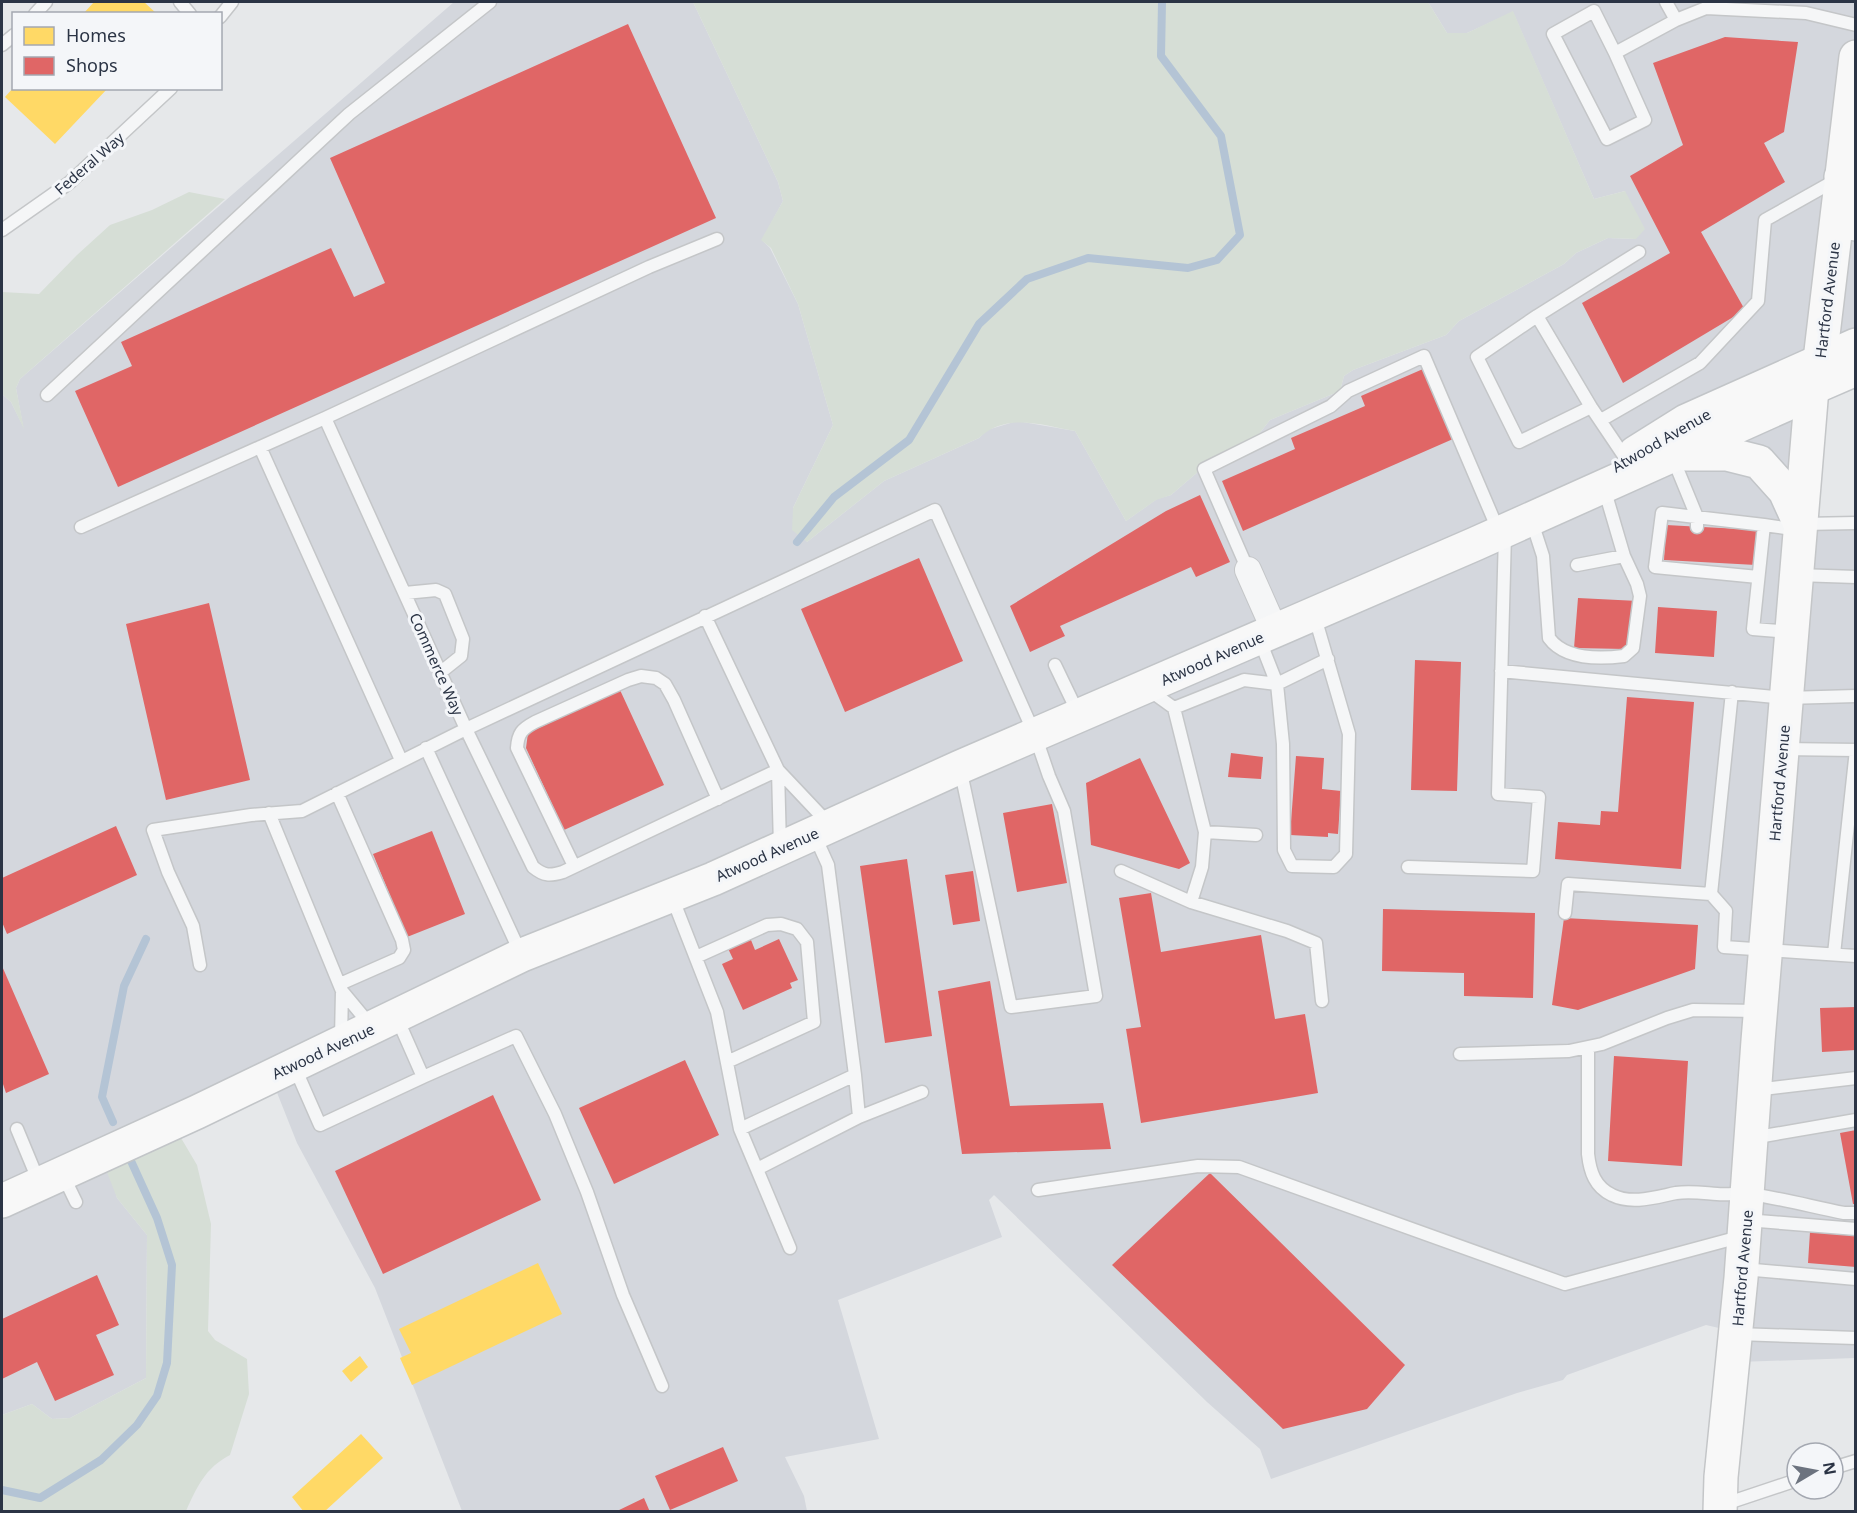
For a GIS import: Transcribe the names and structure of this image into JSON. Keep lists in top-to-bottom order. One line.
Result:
{"streets":{"main road":["Hartford Avenue","Atwood Avenue"],"lane":["Federal Way","Commerce Way"]},"crossings":[["Hartford Avenue","Atwood Avenue"]],"legend":["Homes","Shops"],"north":"right"}
